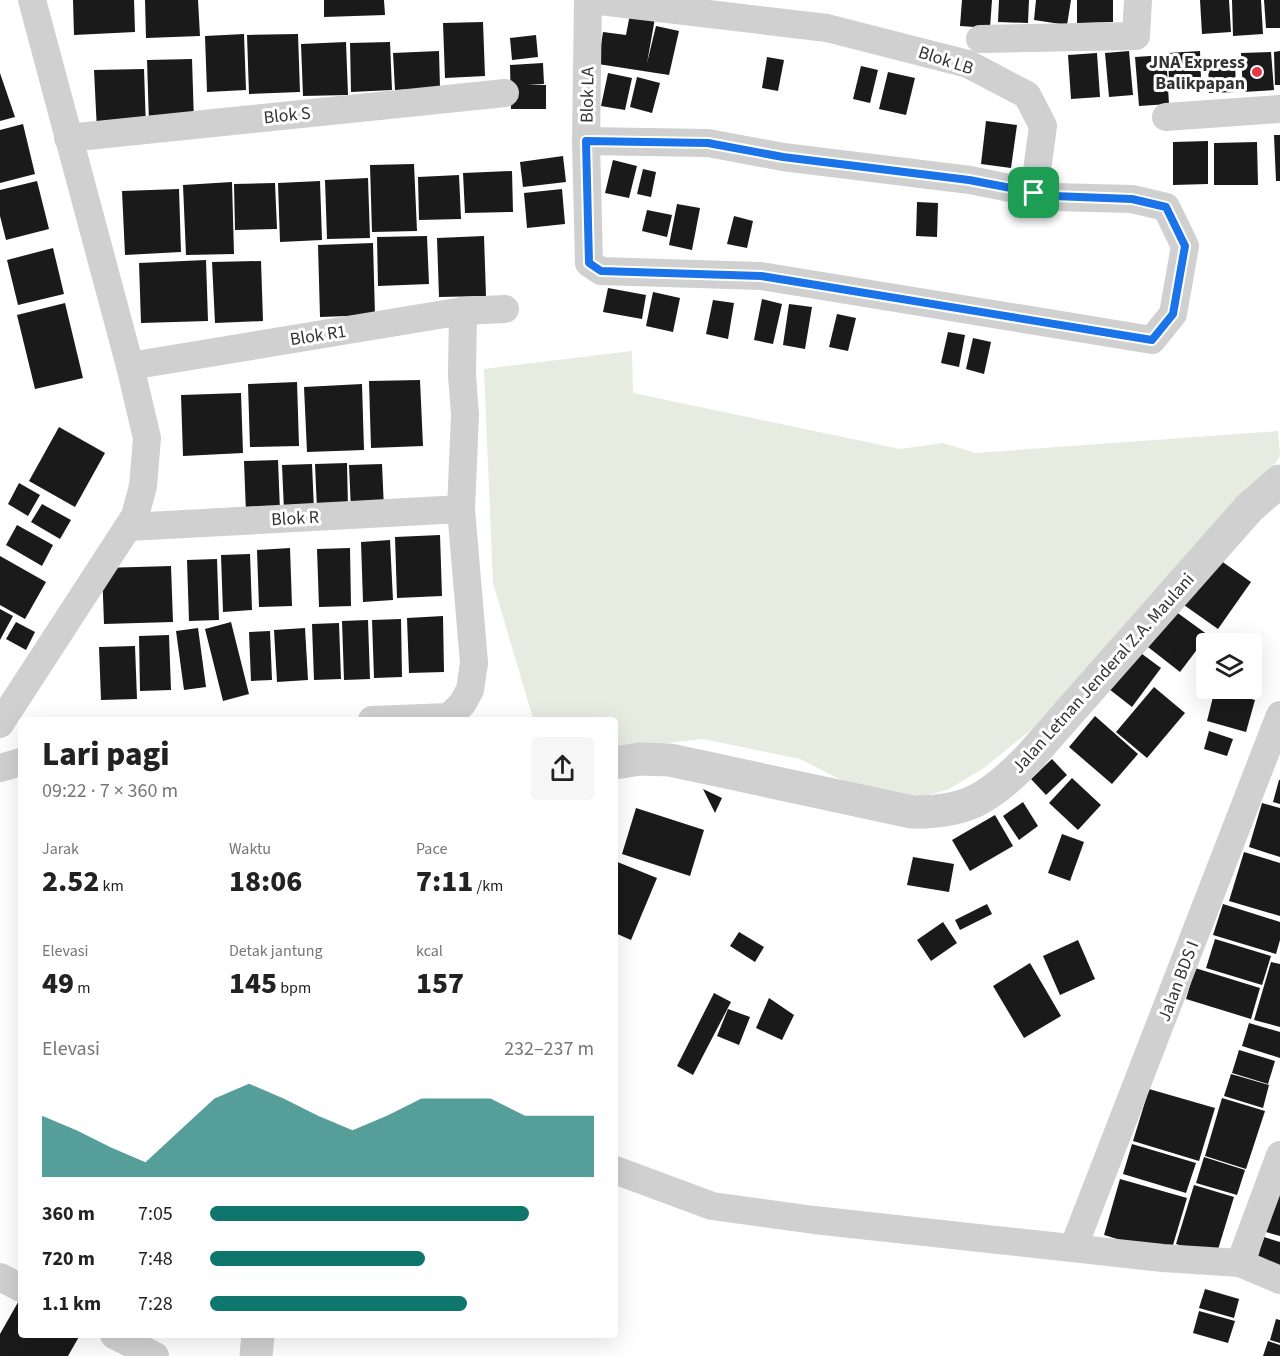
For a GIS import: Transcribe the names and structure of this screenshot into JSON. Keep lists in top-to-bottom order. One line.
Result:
{"streets":{"street":["Blok LB","Blok LA","Blok S","Blok R1","Blok R","Jalan Letnan Jenderal Z.A. Maulani","Jalan BDS I"]},"crossings":[["Blok LB","Blok LA"]],"places":["JNA Express Balikpapan"],"page":{"heading":["Lari pagi","09:22 · 7 × 360 m"],"stats":[["Jarak","2.52 km"],["Waktu","18:06"],["Pace","7:11 /km"],["Elevasi","49 m"],["Detak jantung","145 bpm"],["kcal","157"]],"chart":["Elevasi","232–237 m"],"list":[{"name":"360 m","note":"7:05"},{"name":"720 m","note":"7:48"},{"name":"1.1 km","note":"7:28"}]}}
